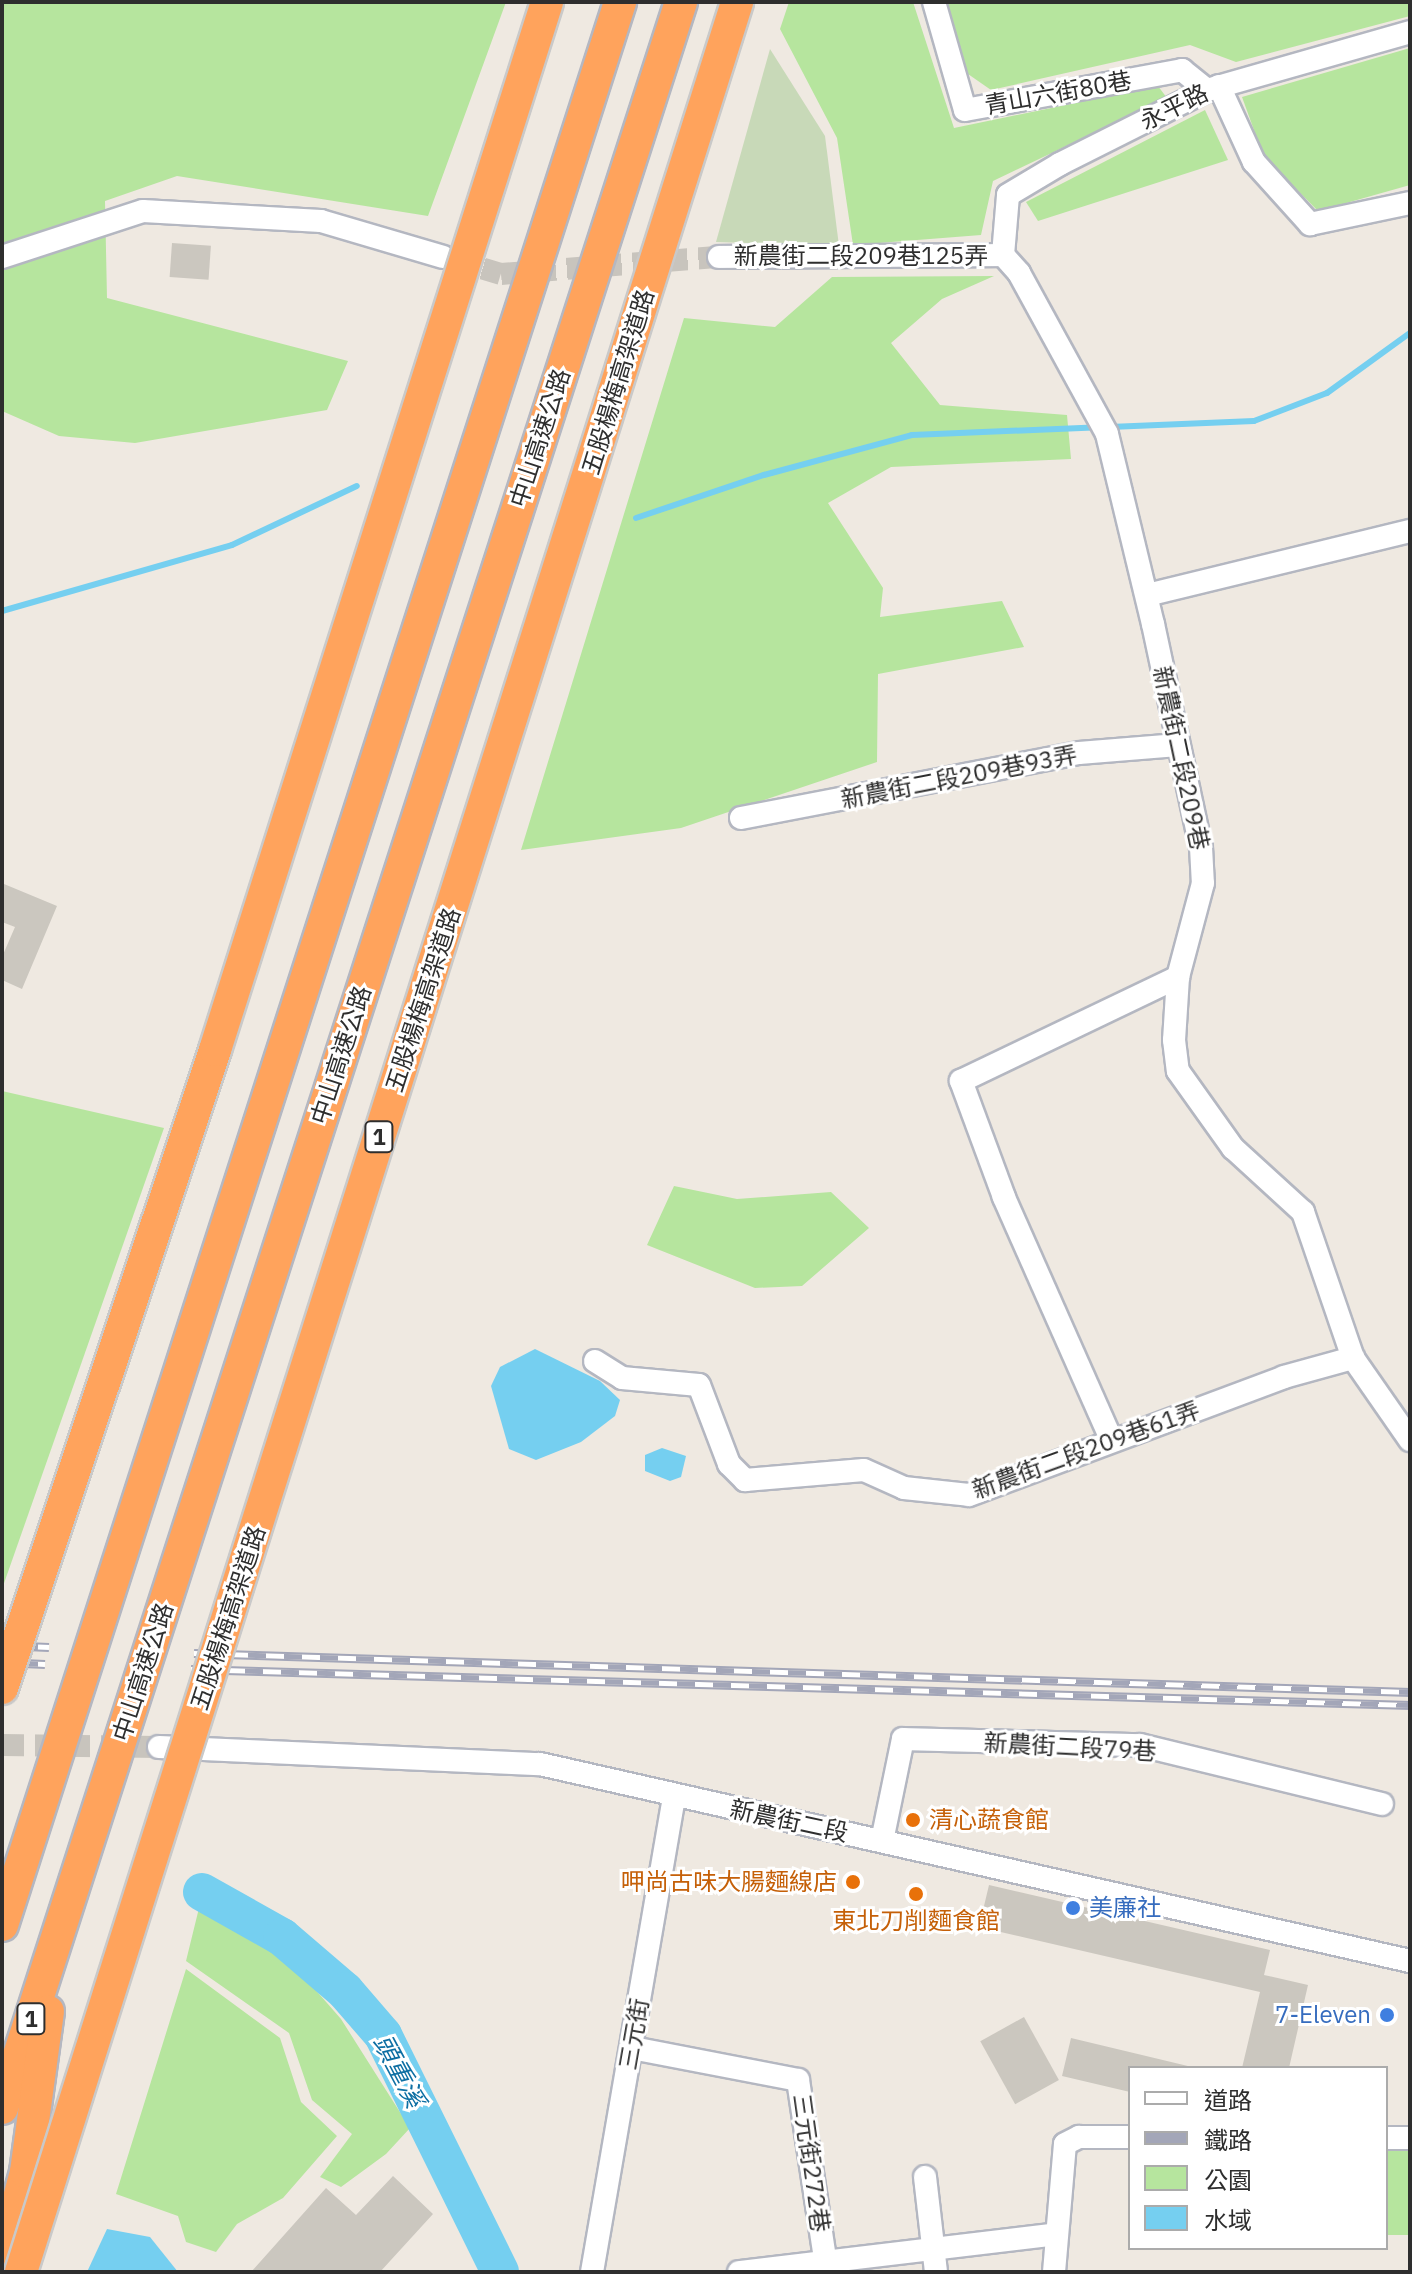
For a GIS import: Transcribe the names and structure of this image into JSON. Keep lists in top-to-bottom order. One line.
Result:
{"streets":{"highway":["五股楊梅高架道路","中山高速公路","1"],"street":["青山六街80巷","永平路","新農街二段209巷125弄","新農街二段209巷","新農街二段209巷93弄","新農街二段209巷61弄","新農街二段79巷","新農街二段","三元街","三元街272巷"]},"crossings":[["青山六街80巷","永平路"],["永平路","新農街二段209巷125弄"],["永平路","新農街二段209巷"],["新農街二段209巷125弄","新農街二段209巷"],["新農街二段209巷","新農街二段209巷93弄"],["新農街二段209巷","新農街二段209巷61弄"],["新農街二段79巷","新農街二段"],["新農街二段","三元街"],["三元街","三元街272巷"]],"water":["頭重溪"],"places":["清心蔬食館","呷尚古味大腸麵線店","東北刀削麵食館","美廉社","7-Eleven"],"legend":["道路","鐵路","公園","水域"]}
